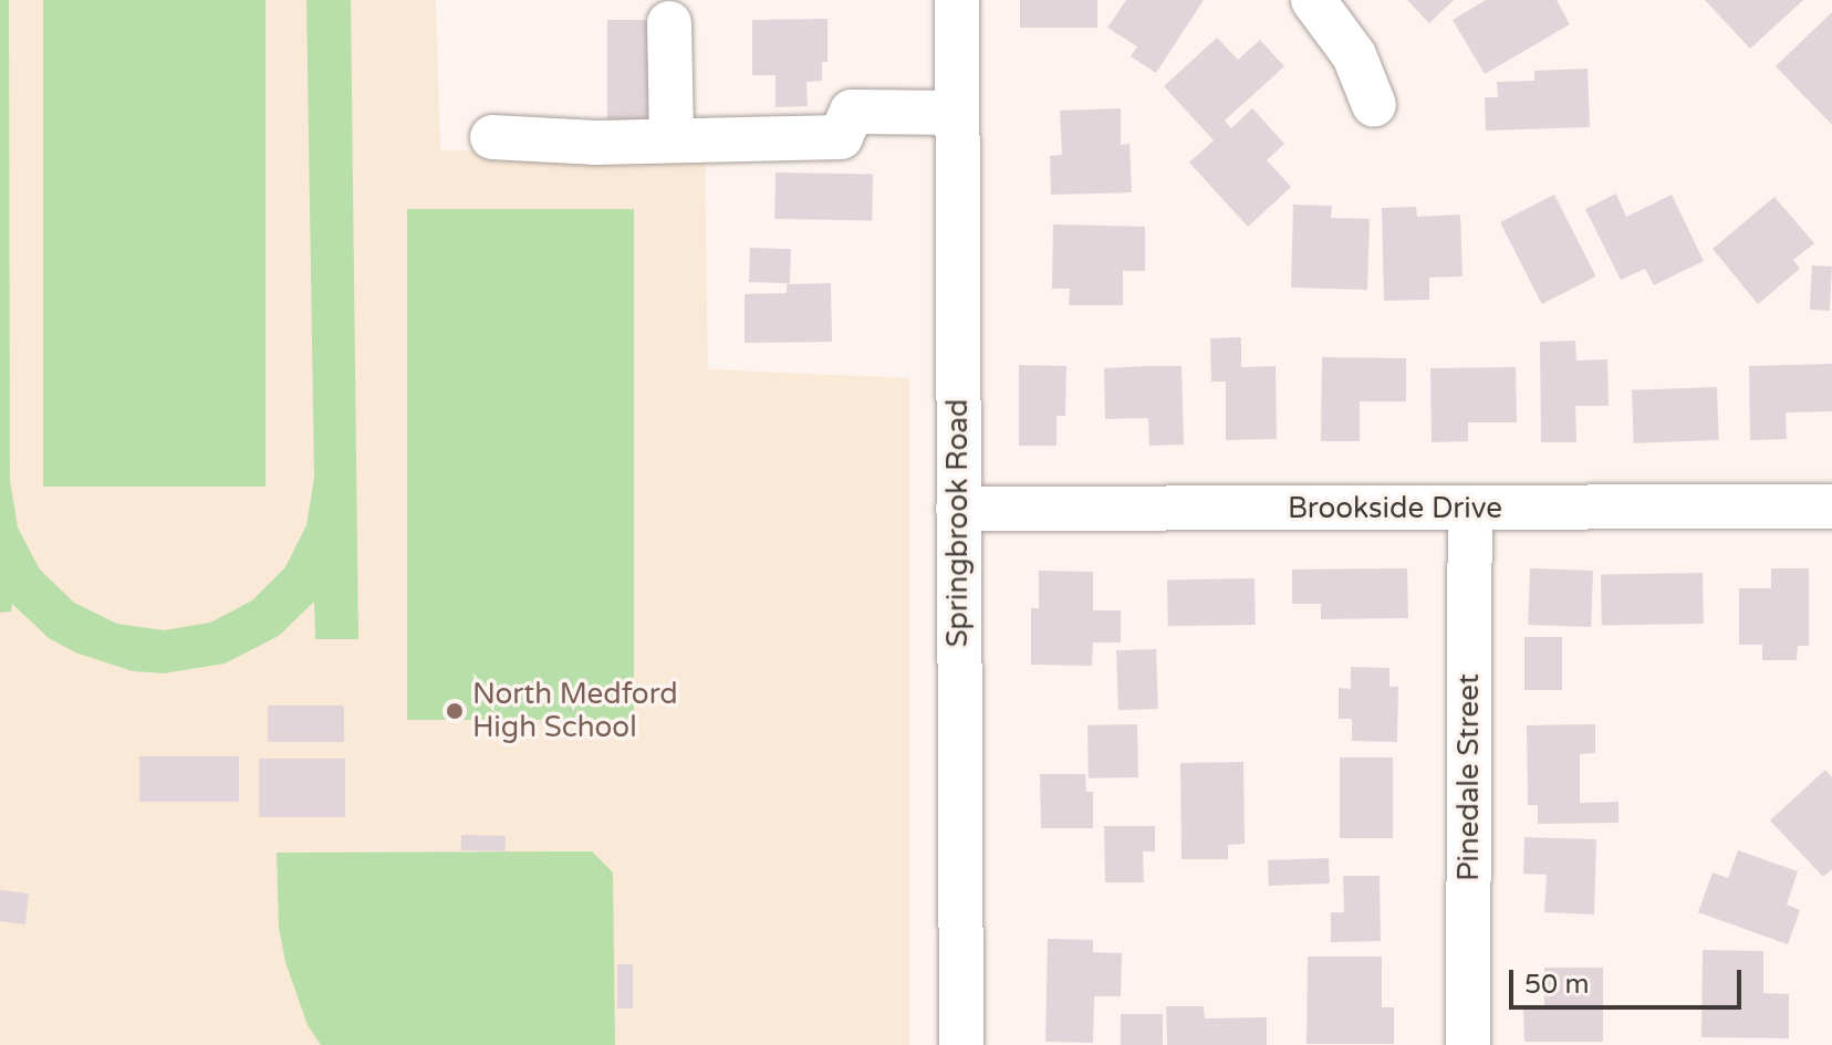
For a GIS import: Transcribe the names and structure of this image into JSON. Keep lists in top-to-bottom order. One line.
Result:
{"streets":{"street":["Brookside Drive","Springbrook Road","Pinedale Street"]},"crossings":[["Brookside Drive","Springbrook Road"],["Brookside Drive","Pinedale Street"]],"places":["North Medford High School"],"scale_bar":"50 m"}
